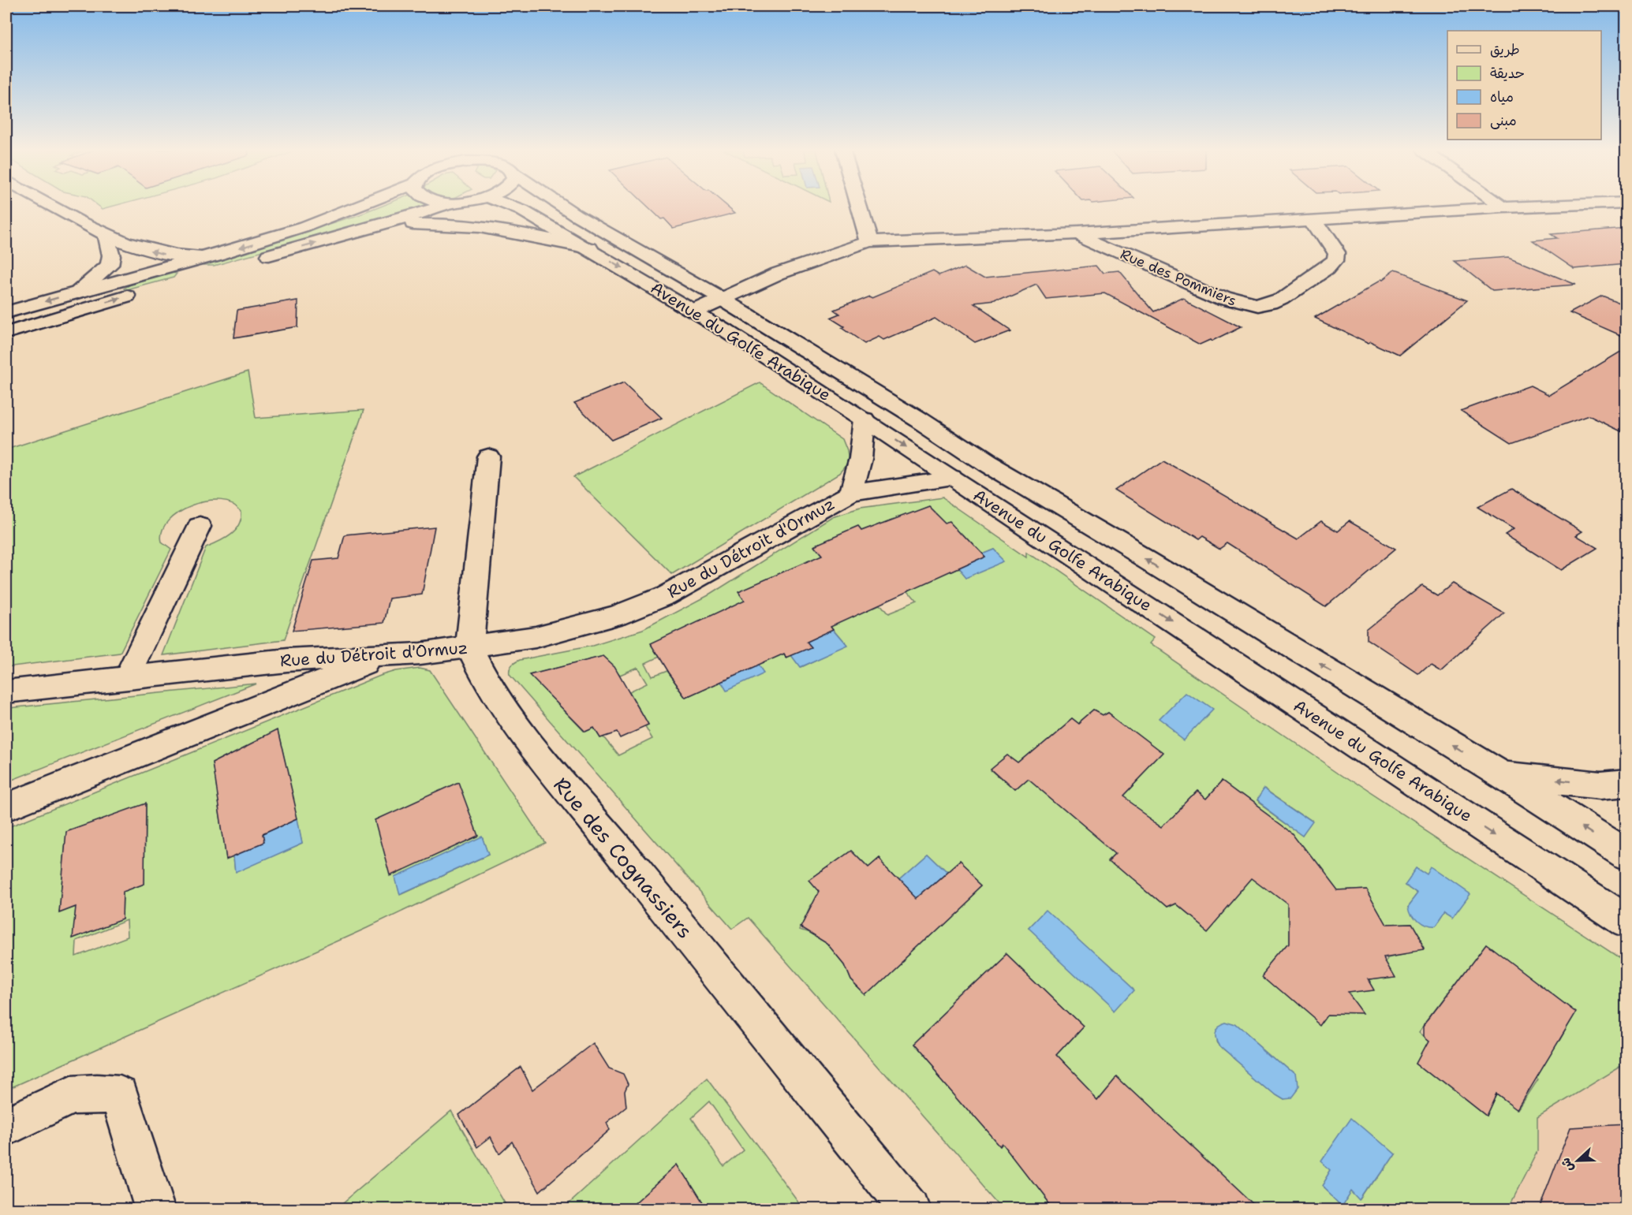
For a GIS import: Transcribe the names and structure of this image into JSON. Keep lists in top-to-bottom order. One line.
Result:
{"streets":{"street":["Rue des Pommiers","Avenue du Golfe Arabique","Rue du Détroit d'Ormuz","Rue des Cognassiers"]},"crossings":[["Rue des Pommiers","Avenue du Golfe Arabique"],["Avenue du Golfe Arabique","Rue du Détroit d'Ormuz"],["Rue du Détroit d'Ormuz","Rue des Cognassiers"]],"legend":["طريق","حديقة","مياه","مبنى"],"north":"left"}
